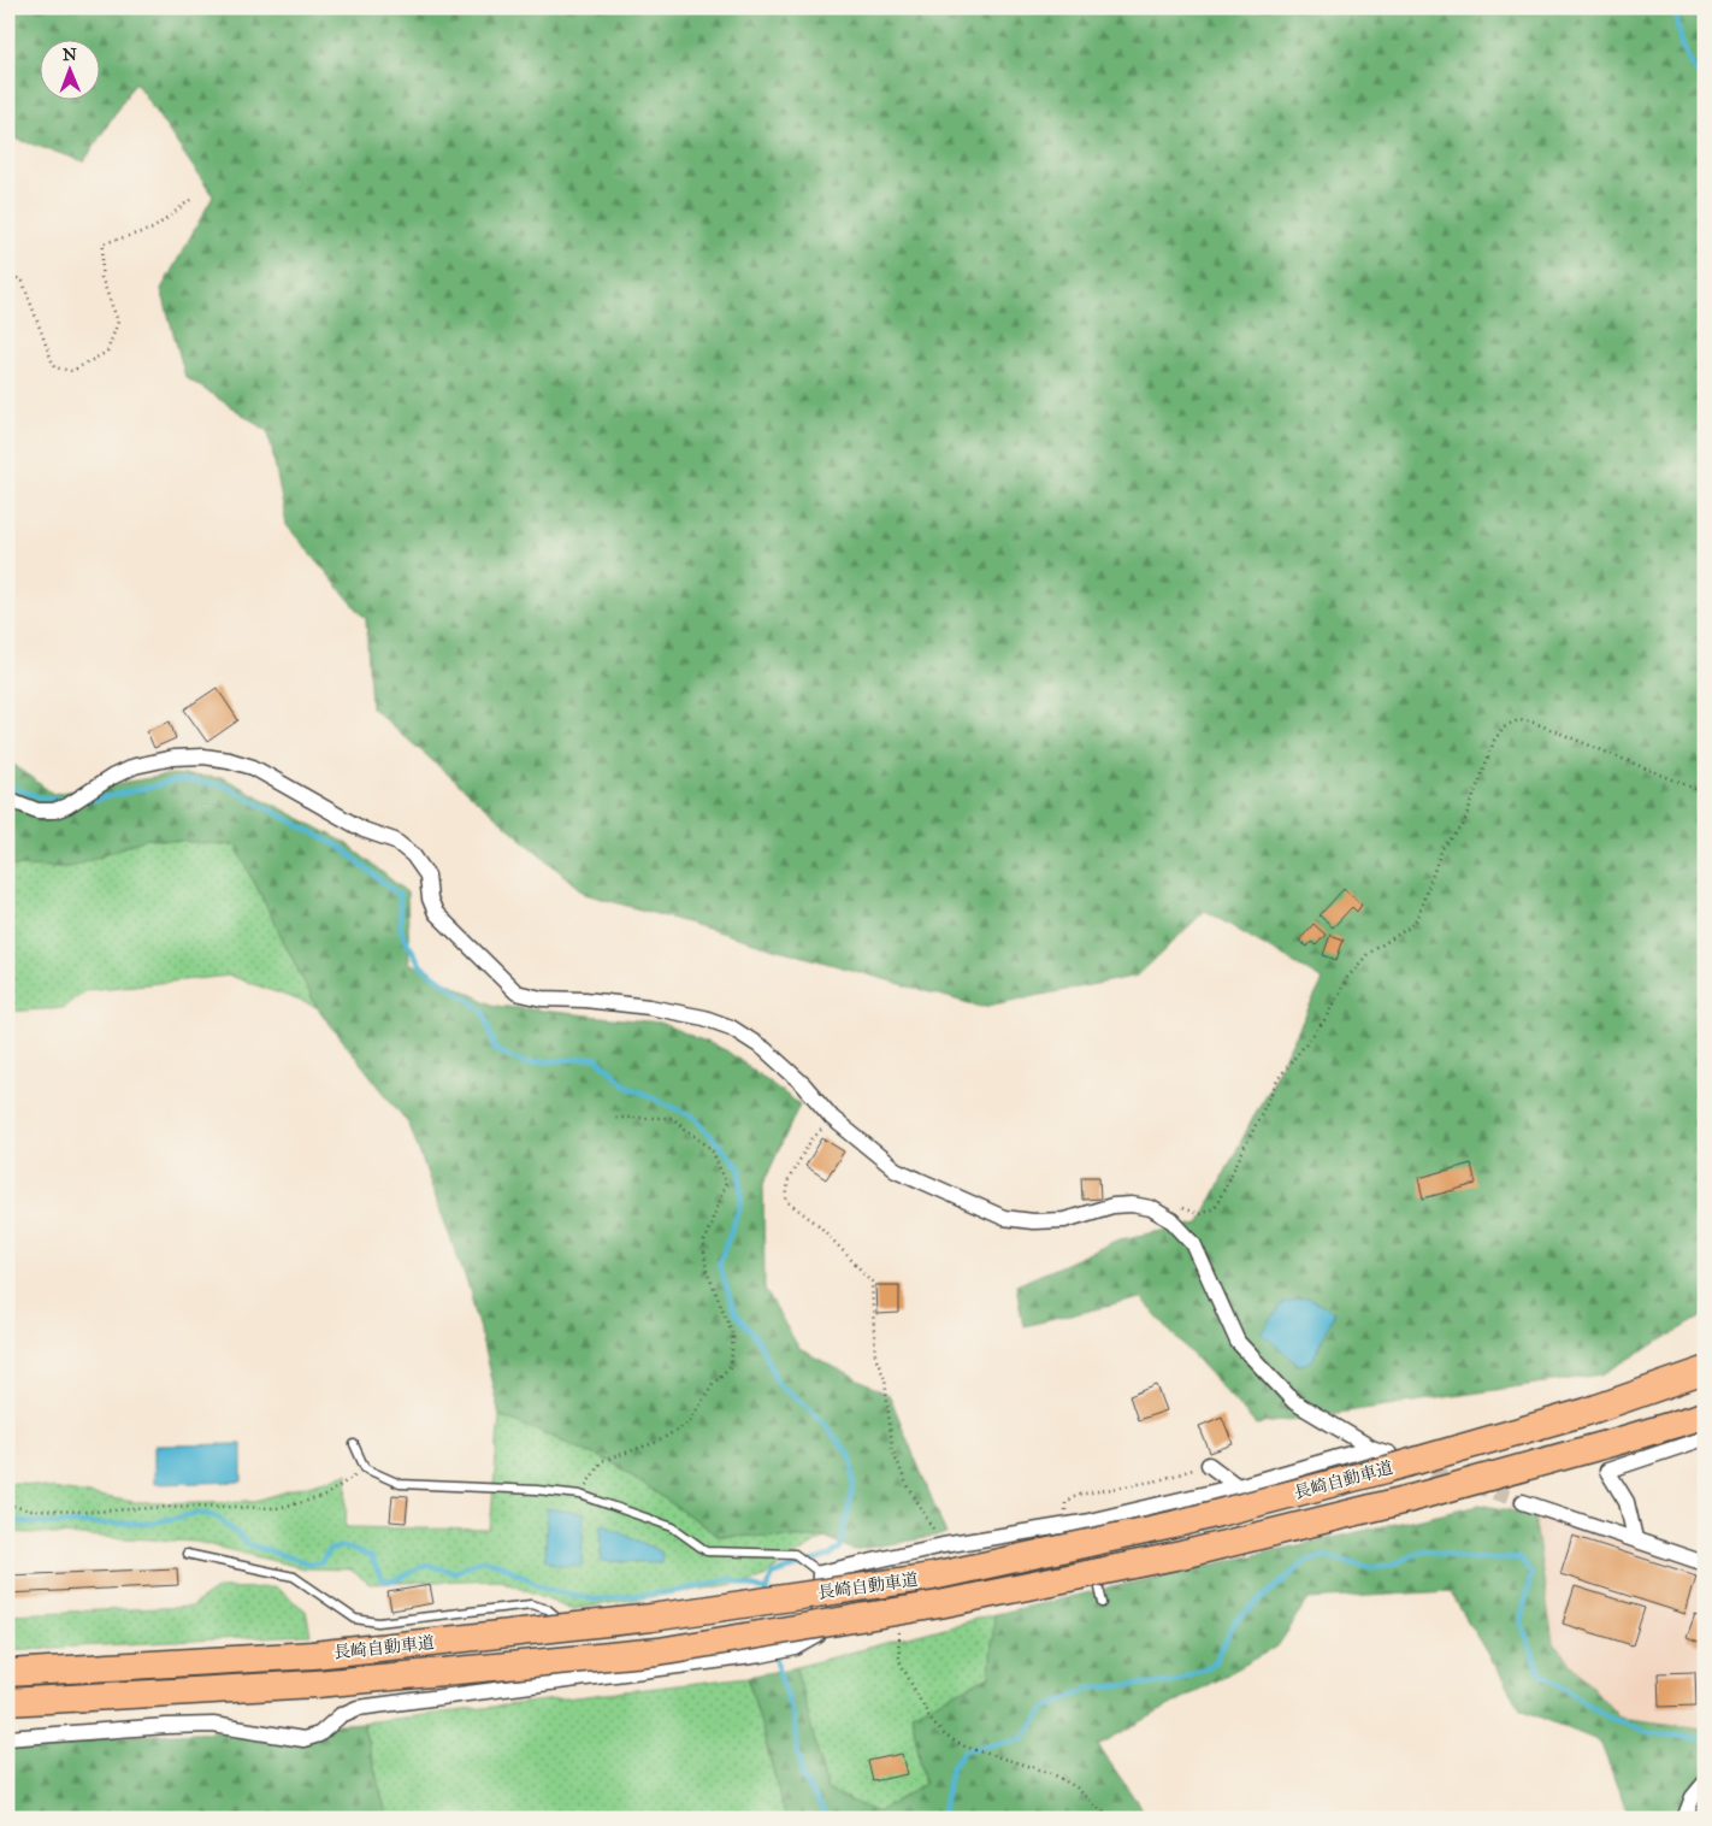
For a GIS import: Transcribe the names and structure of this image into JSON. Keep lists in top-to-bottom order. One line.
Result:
{"streets":{"highway":["長崎自動車道"]},"north":"top"}
